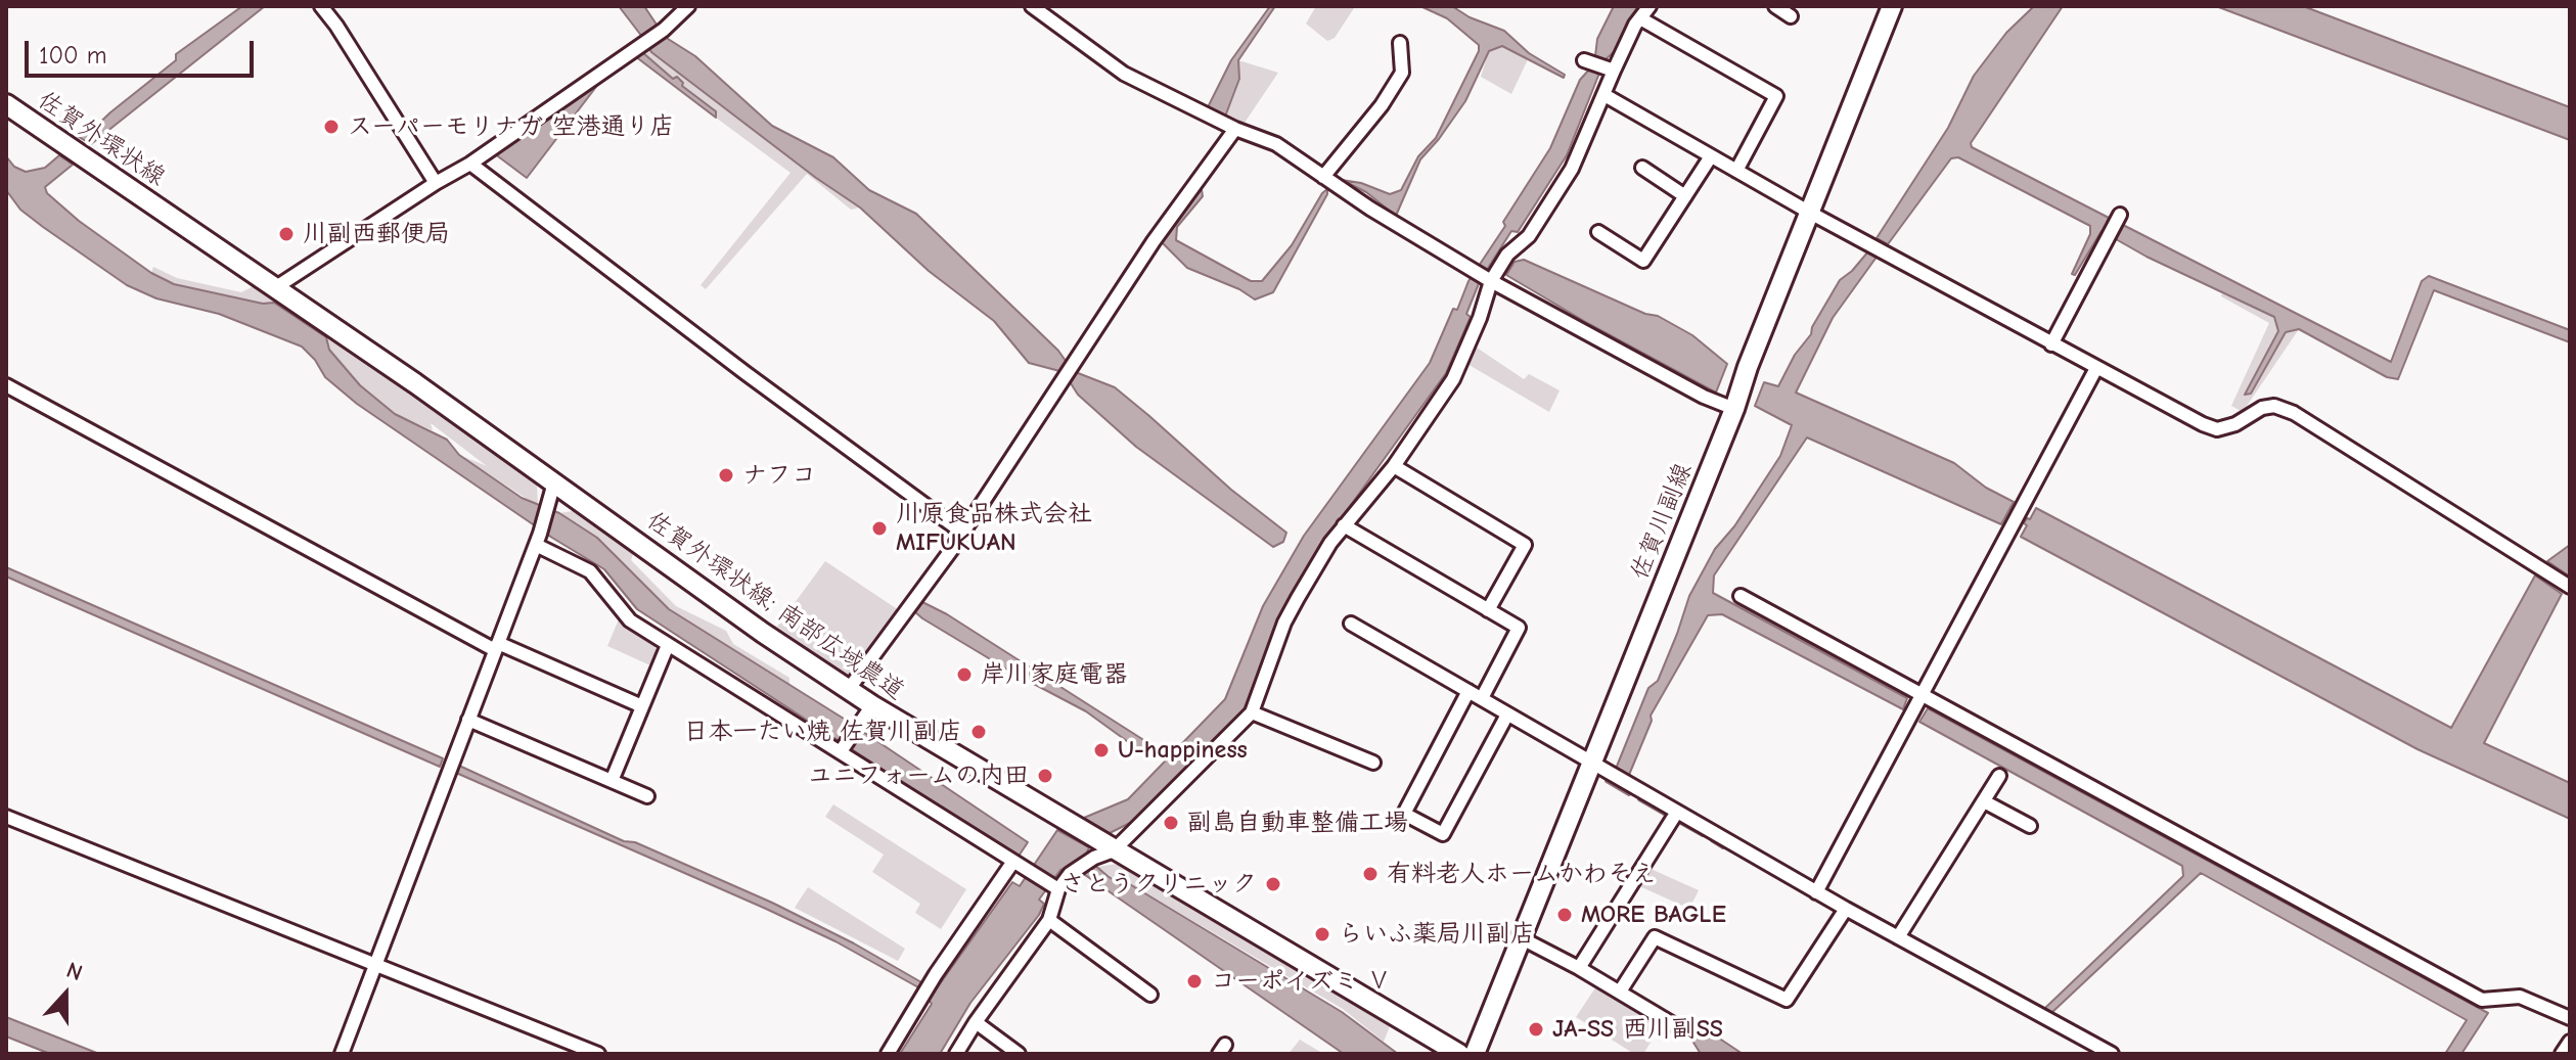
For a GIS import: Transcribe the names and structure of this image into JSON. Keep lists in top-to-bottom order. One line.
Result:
{"streets":{"main road":["佐賀外環状線","佐賀川副線","佐賀外環状線; 南部広域農道"]},"crossings":[["佐賀外環状線","佐賀外環状線; 南部広域農道"]],"places":["スーパーモリナガ 空港通り店","川副西郵便局","ナフコ","川原食品株式会社 MIFUKUAN","岸川家庭電器","日本一たい焼 佐賀川副店","U-happiness","ユニフォームの内田","副島自動車整備工場","有料老人ホームかわそえ","さとうクリニック","MORE BAGLE","らいふ薬局川副店","コーポイズミ Ⅴ","JA-SS 西川副SS"],"scale_bar":"100 m","north":"top"}
